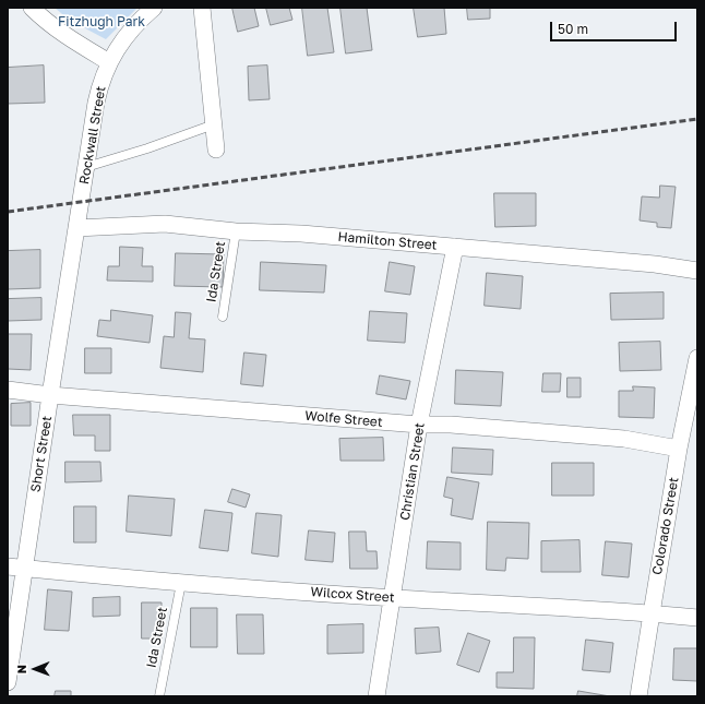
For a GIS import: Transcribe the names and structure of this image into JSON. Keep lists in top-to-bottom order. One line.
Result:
{"streets":{"street":["Rockwall Street","Hamilton Street","Wolfe Street","Short Street","Christian Street","Colorado Street","Wilcox Street"],"lane":["Ida Street"]},"crossings":[["Rockwall Street","Hamilton Street"],["Rockwall Street","Short Street"],["Hamilton Street","Ida Street"],["Hamilton Street","Short Street"],["Hamilton Street","Christian Street"],["Ida Street","Wilcox Street"],["Wolfe Street","Short Street"],["Wolfe Street","Christian Street"],["Wolfe Street","Colorado Street"],["Short Street","Wilcox Street"],["Christian Street","Wilcox Street"],["Colorado Street","Wilcox Street"]],"parks":["Fitzhugh Park"],"scale_bar":"50 m","north":"left"}
